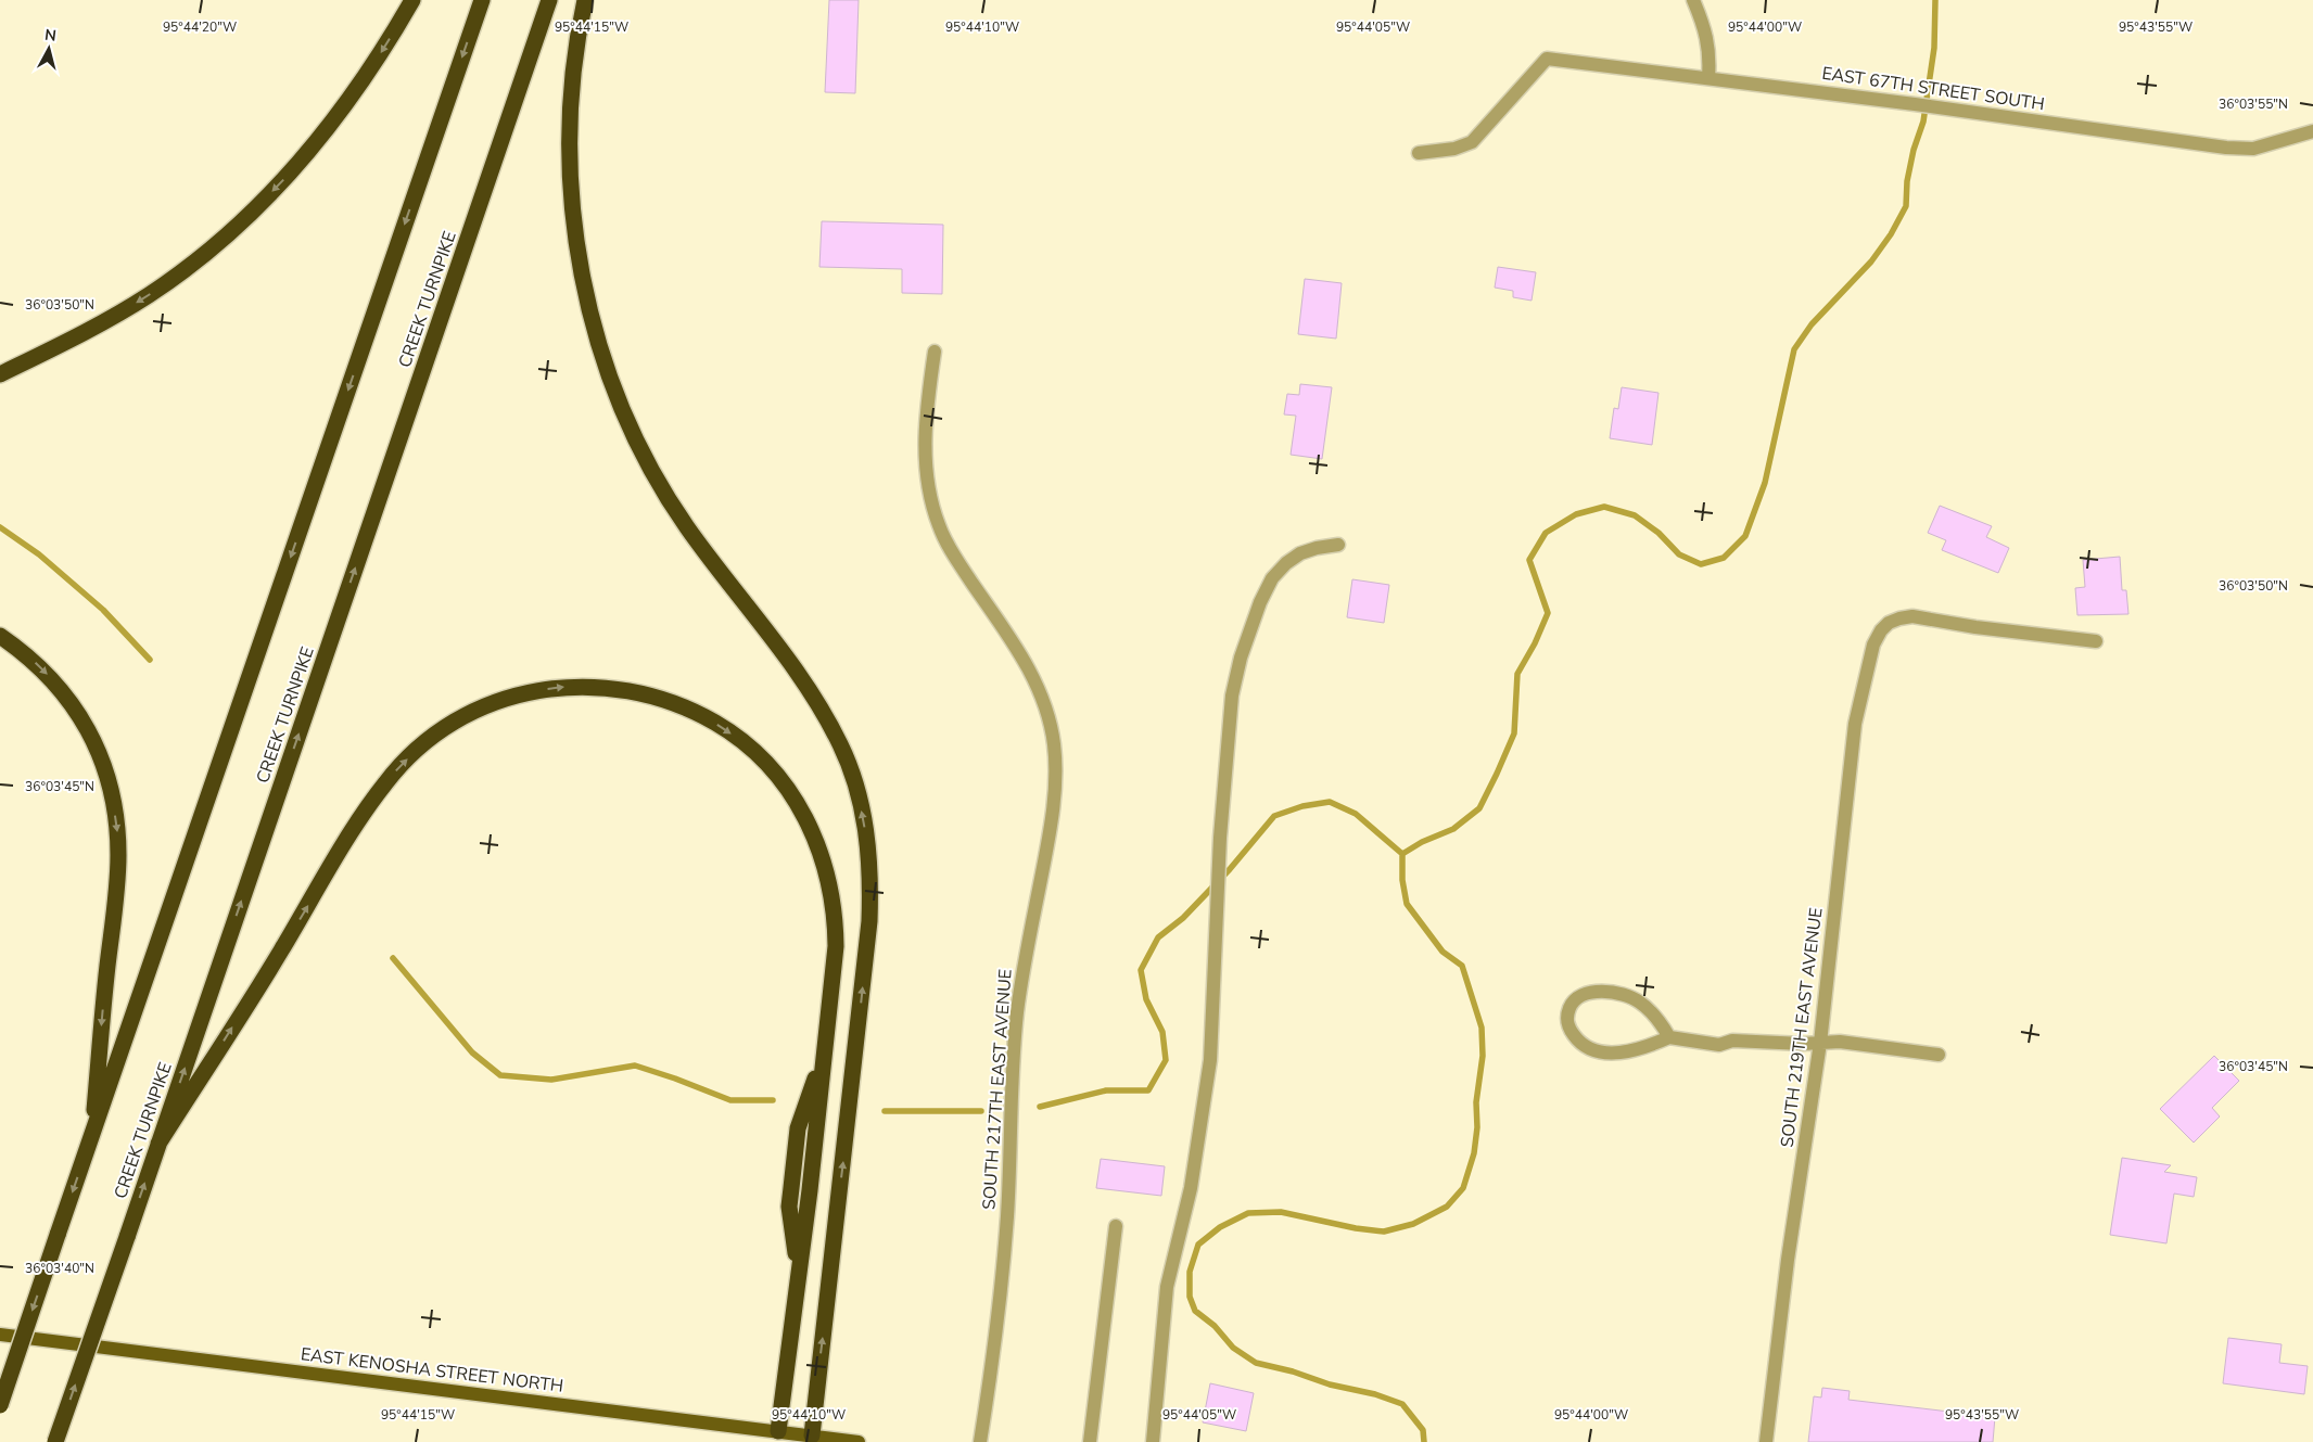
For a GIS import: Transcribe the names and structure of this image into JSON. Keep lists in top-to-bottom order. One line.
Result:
{"streets":{"highway":["CREEK TURNPIKE"],"main road":["EAST KENOSHA STREET NORTH"],"street":["EAST 67TH STREET SOUTH","SOUTH 219TH EAST AVENUE","SOUTH 217TH EAST AVENUE"]},"north":"top","coordinates":["95°44'20\"W","95°44'15\"W","95°44'10\"W","95°44'05\"W","95°44'00\"W","95°43'55\"W","36°03'55\"N","36°03'50\"N","36°03'45\"N","36°03'40\"N"]}
